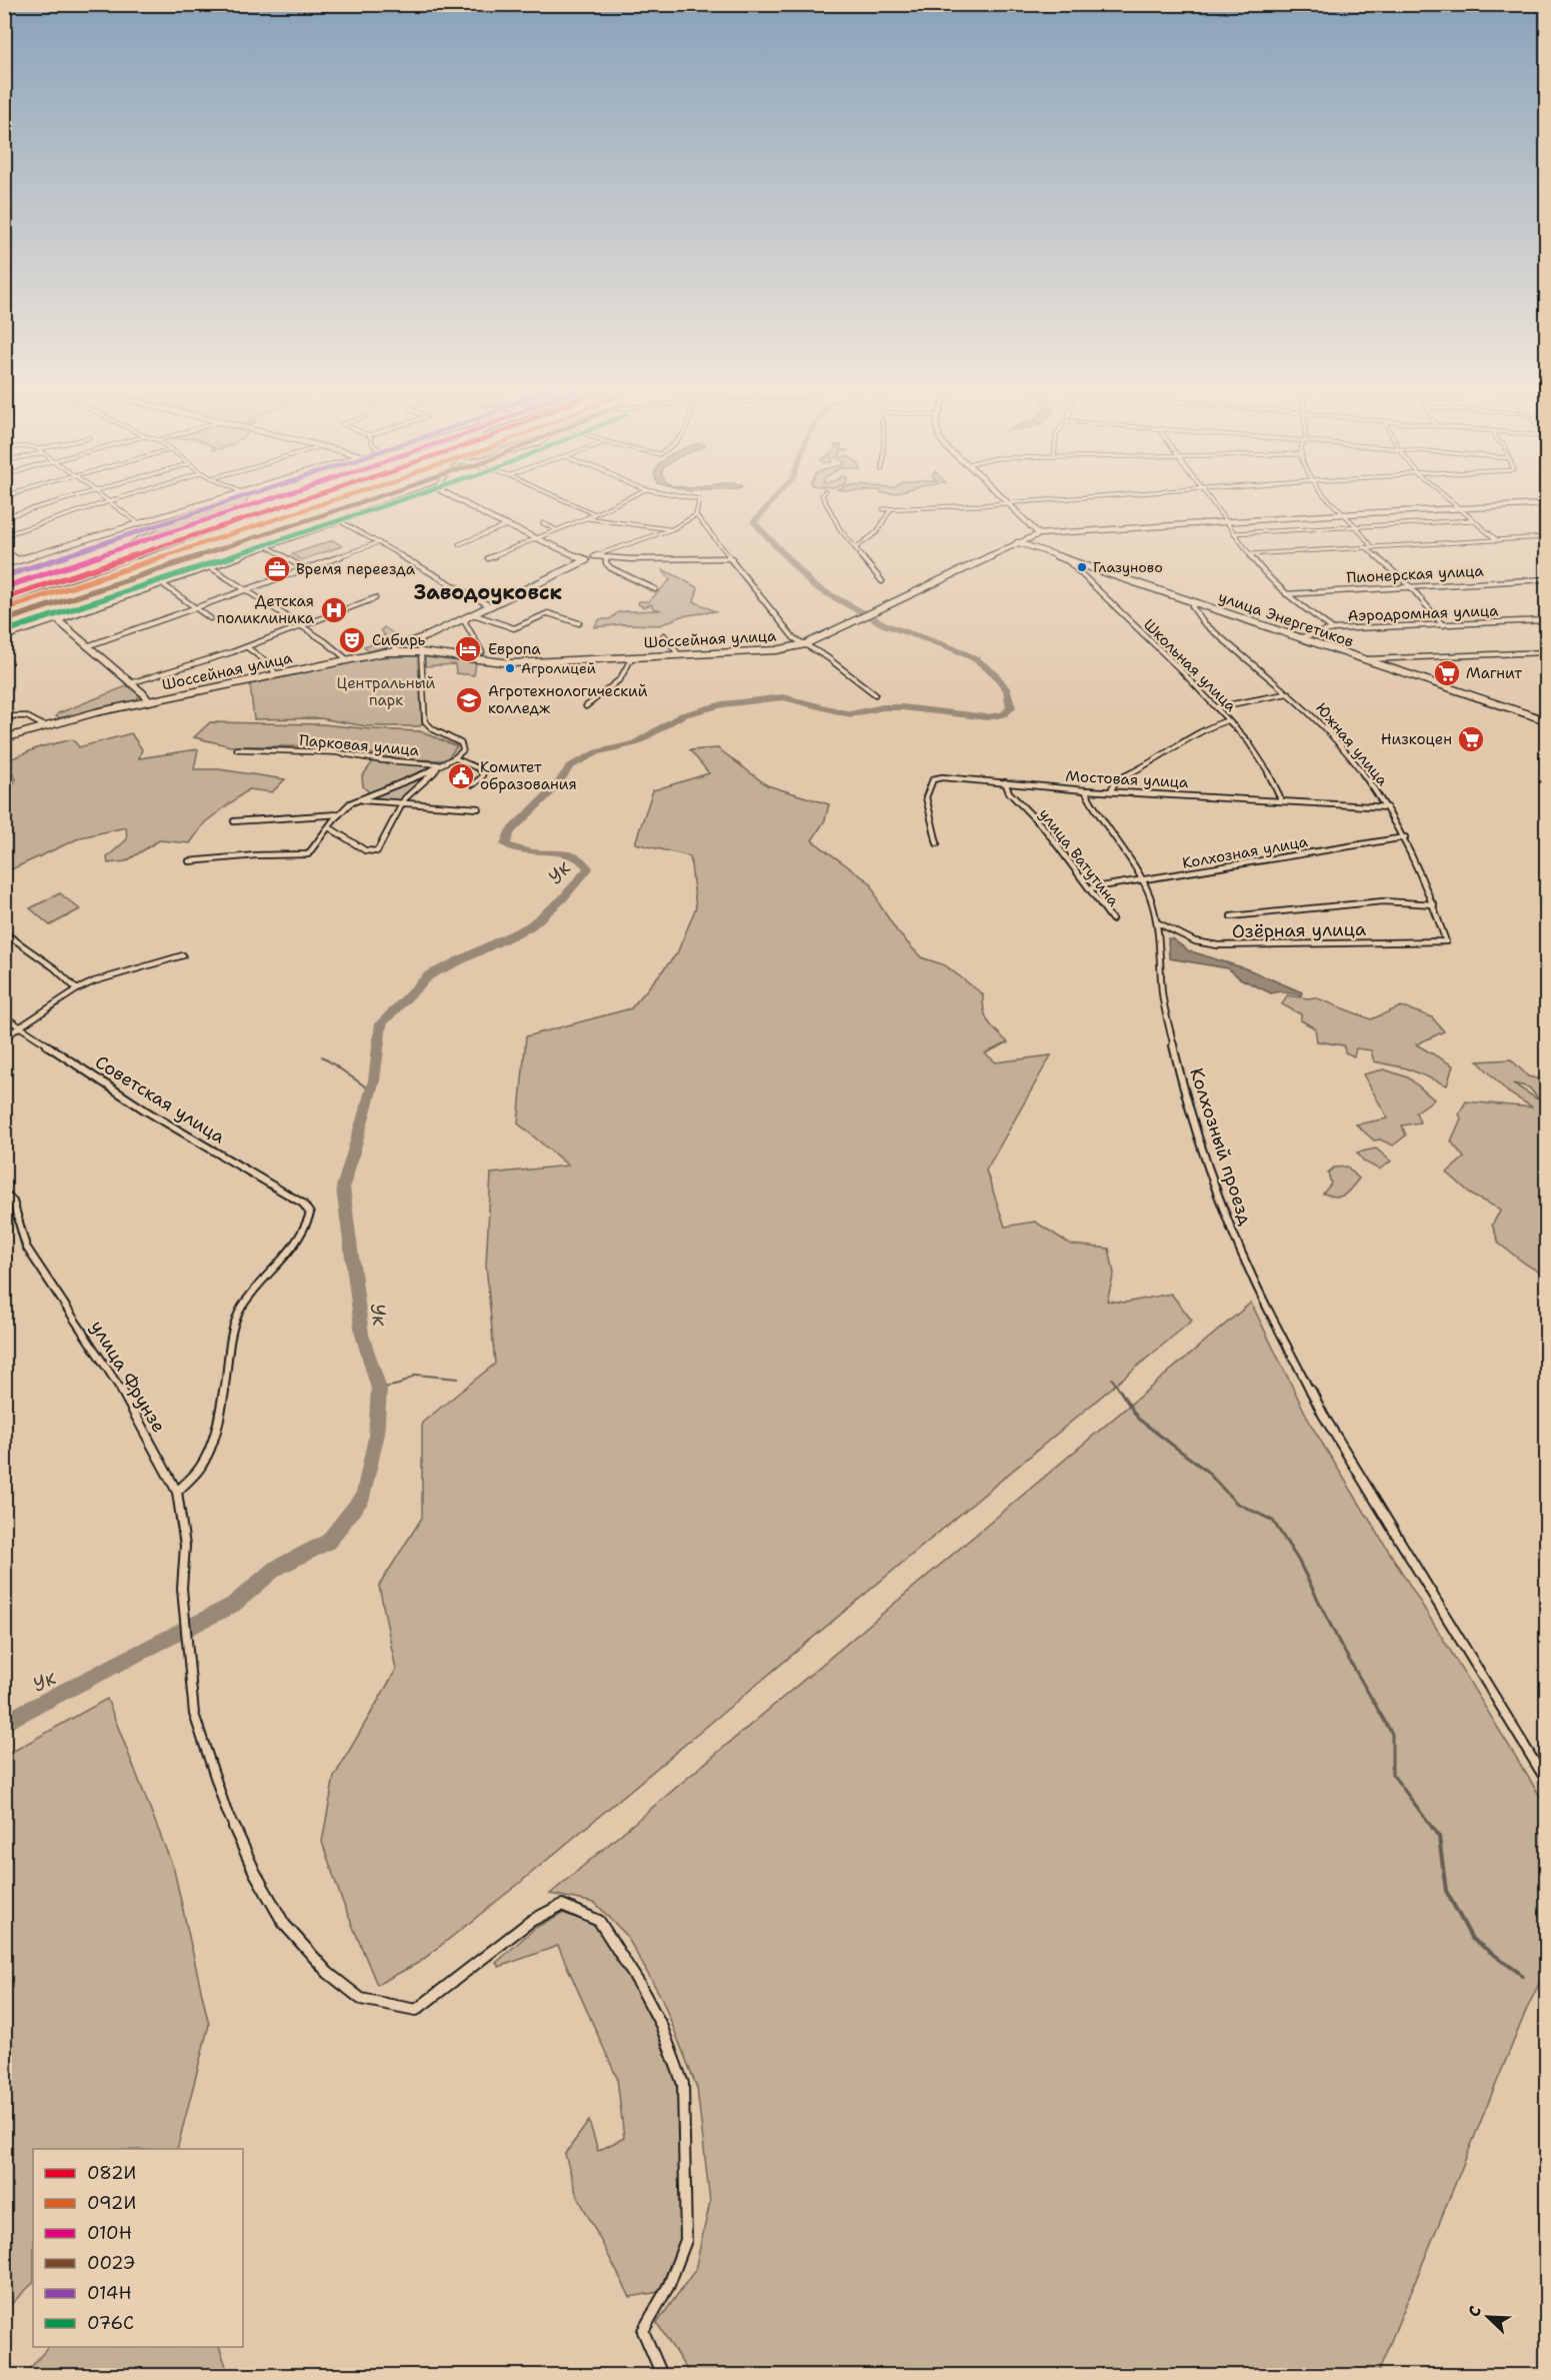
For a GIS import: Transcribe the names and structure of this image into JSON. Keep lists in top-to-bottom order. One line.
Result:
{"streets":{"street":["Пионерская улица","Аэродромная улица","улица Энергетиков","Шоссейная улица","Школьная улица","Южная улица","Парковая улица","Мостовая улица","Колхозная улица","улица Ватутина","Озёрная улица","Советская улица","Колхозный проезд","улица Фрунзе"]},"crossings":[["Аэродромная улица","улица Энергетиков"],["улица Энергетиков","Шоссейная улица"],["улица Энергетиков","Школьная улица"],["улица Энергетиков","Южная улица"],["Шоссейная улица","Парковая улица"],["Школьная улица","Мостовая улица"],["Южная улица","Мостовая улица"],["Южная улица","Колхозная улица"],["Южная улица","Озёрная улица"],["Мостовая улица","улица Ватутина"],["Мостовая улица","Колхозный проезд"],["Колхозная улица","улица Ватутина"],["Колхозная улица","Колхозный проезд"],["Озёрная улица","Колхозный проезд"],["Советская улица","улица Фрунзе"]],"districts":["Заводоуковск"],"water":["Ук"],"parks":["Центральный парк"],"places":{"other":["Глазуново","Агролицей"],"office":["Время переезда"],"hospital":["Детская поликлиника"],"theatre":["Сибирь"],"hotel":["Европа"],"supermarket":["Магнит","Низкоцен"],"school or university":["Агротехнологический колледж"],"public building":["Комитет образования"]},"lines":["transit line 082И","transit line 092И","transit line 010Н","transit line 002Э","transit line 014Н","transit line 076С"],"legend":["082И","092И","010Н","002Э","014Н","076С"],"north":"top left"}
